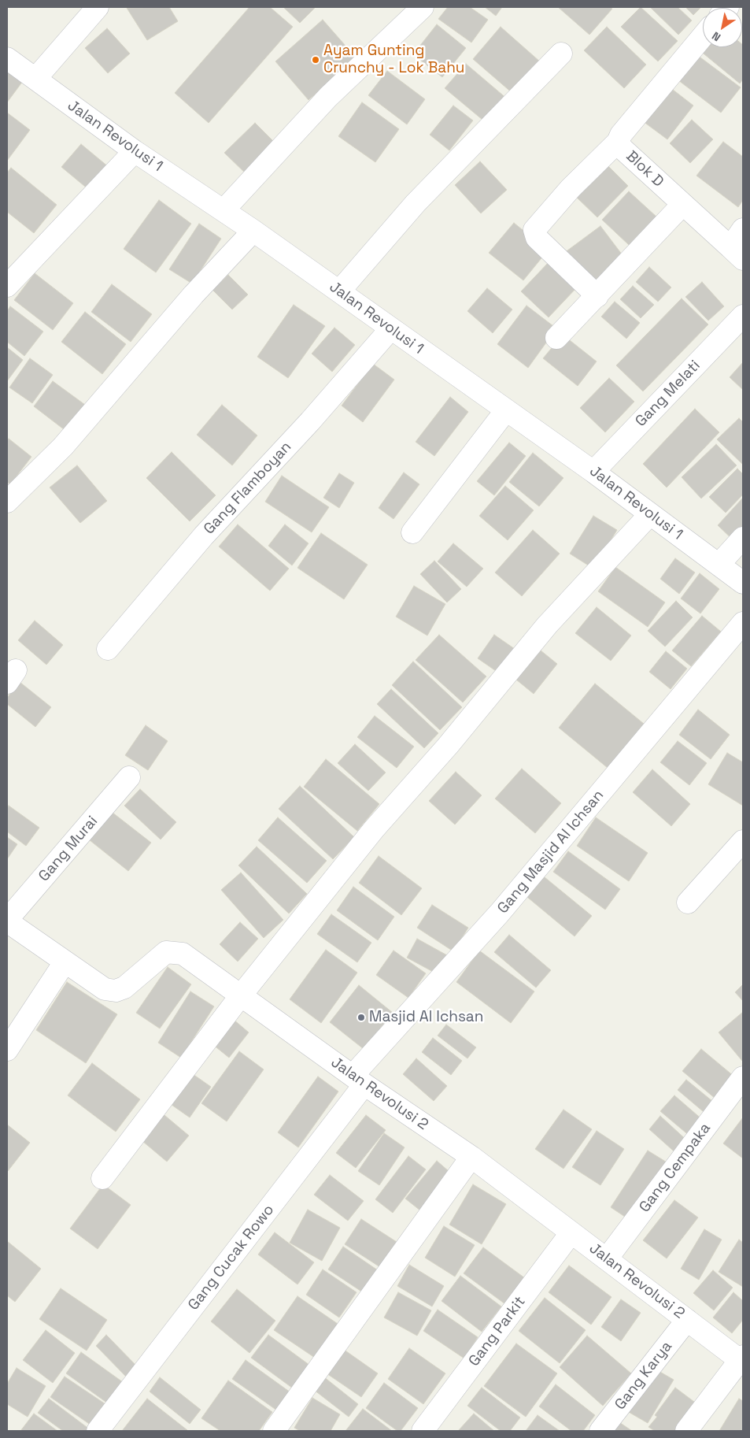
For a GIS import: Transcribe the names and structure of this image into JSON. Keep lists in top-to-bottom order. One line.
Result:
{"streets":{"street":["Jalan Revolusi 1","Blok D","Gang Melati","Gang Flamboyan","Gang Murai","Gang Masjid Al Ichsan","Jalan Revolusi 2","Gang Cempaka","Gang Cucak Rowo","Gang Parkit","Gang Karya"]},"crossings":[["Jalan Revolusi 1","Gang Melati"],["Jalan Revolusi 1","Gang Flamboyan"],["Gang Murai","Jalan Revolusi 2"],["Gang Masjid Al Ichsan","Jalan Revolusi 2"],["Gang Masjid Al Ichsan","Gang Cucak Rowo"],["Jalan Revolusi 2","Gang Cempaka"],["Jalan Revolusi 2","Gang Cucak Rowo"],["Jalan Revolusi 2","Gang Parkit"],["Jalan Revolusi 2","Gang Karya"]],"places":["Ayam Gunting Crunchy - Lok Bahu","Masjid Al Ichsan"],"north":"bottom left"}
